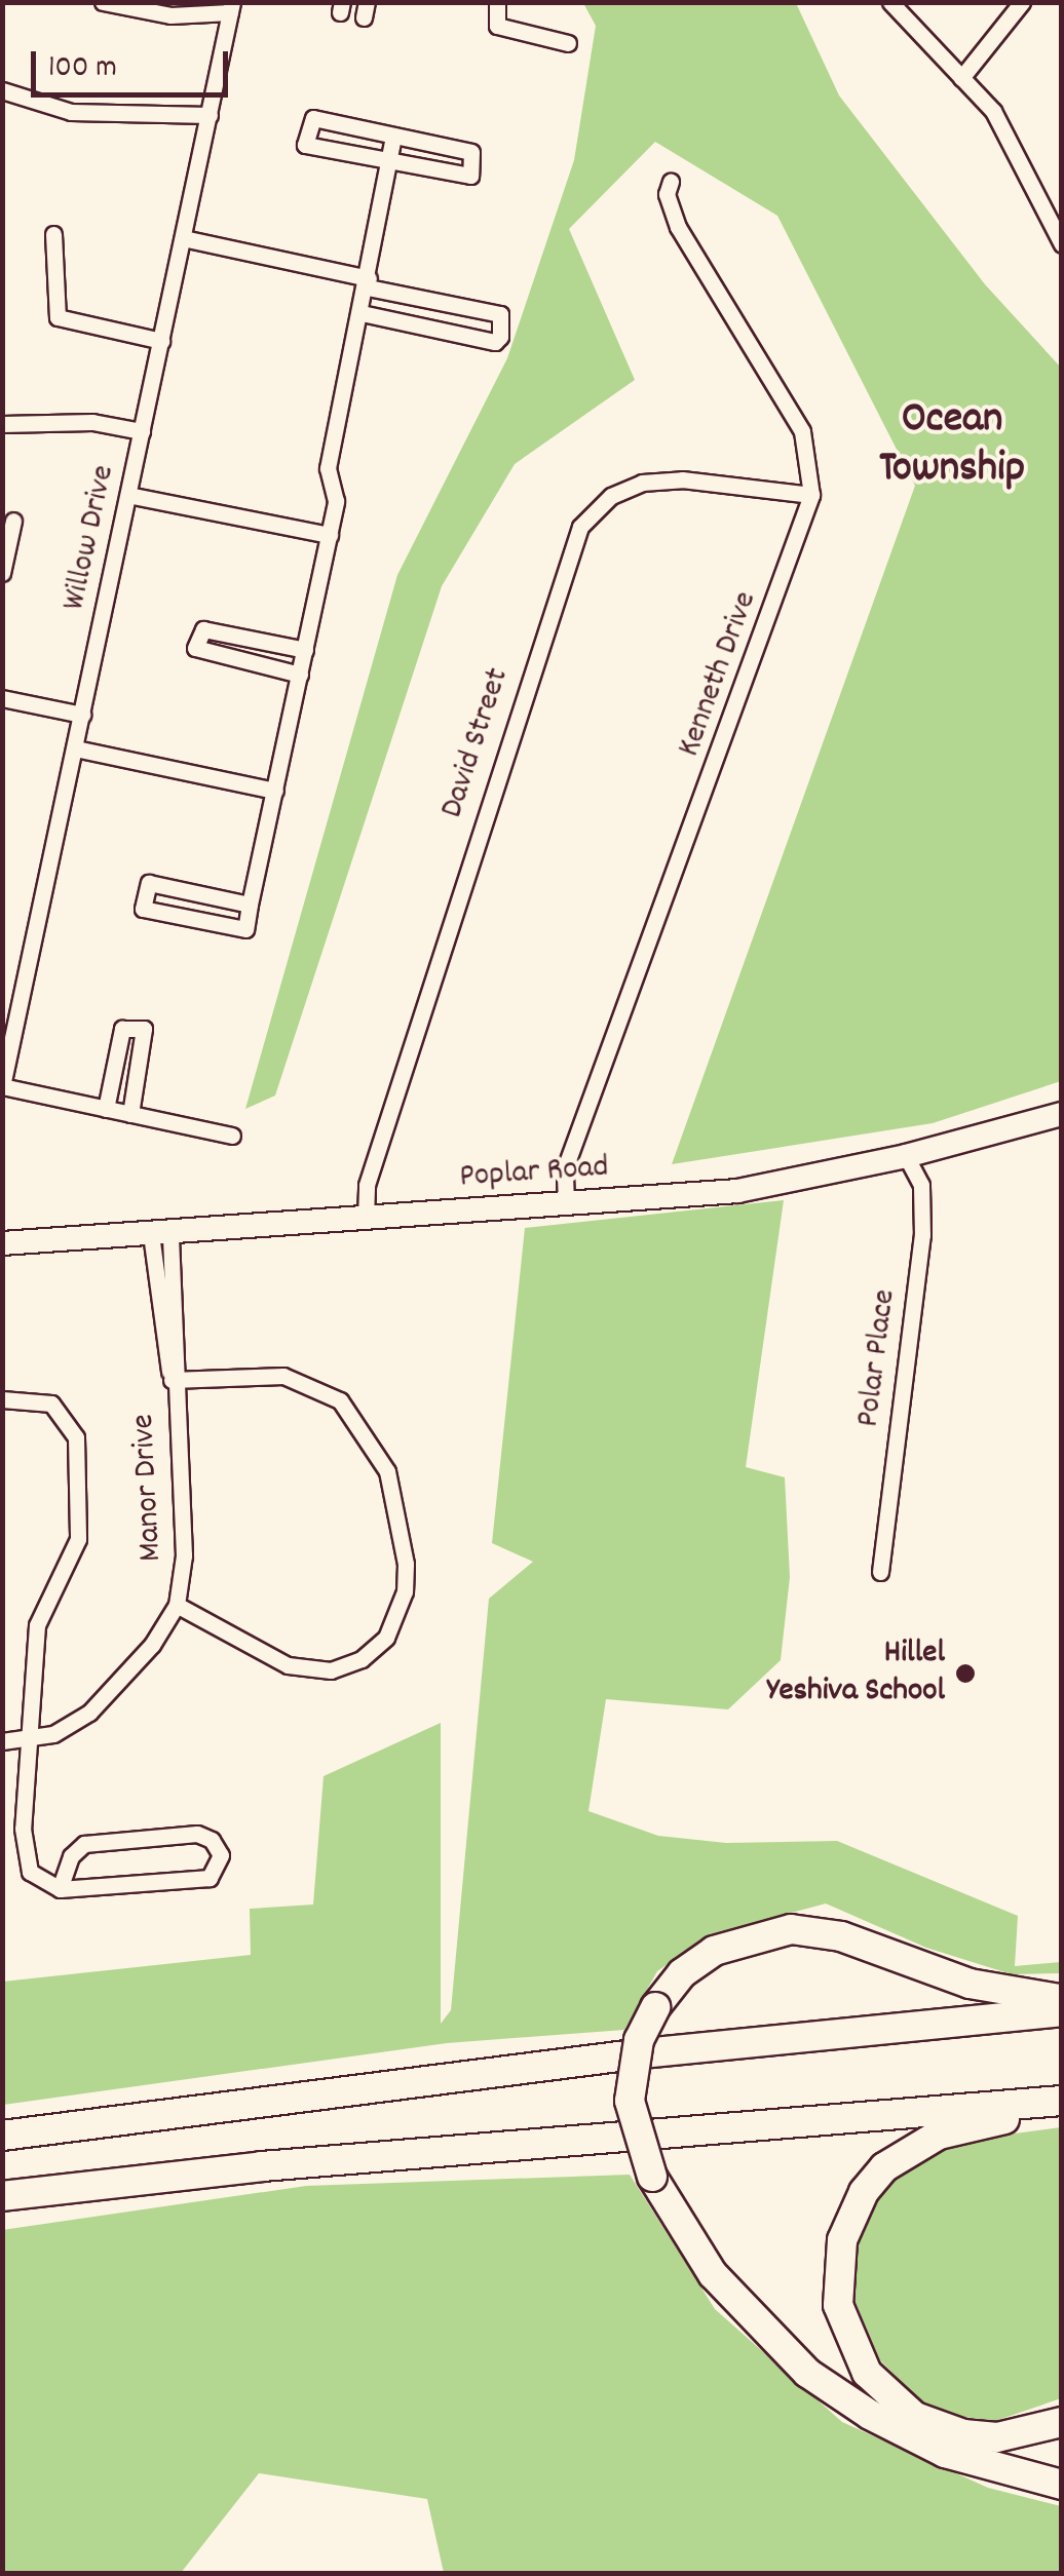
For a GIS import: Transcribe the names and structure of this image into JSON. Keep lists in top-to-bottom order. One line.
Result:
{"streets":{"street":["Willow Drive","Kenneth Drive","David Street","Poplar Road","Polar Place","Manor Drive"]},"crossings":[["Kenneth Drive","David Street"],["Kenneth Drive","Poplar Road"],["David Street","Poplar Road"],["Poplar Road","Polar Place"],["Poplar Road","Manor Drive"]],"districts":["Ocean Township"],"places":["Hillel Yeshiva School"],"scale_bar":"100 m"}
